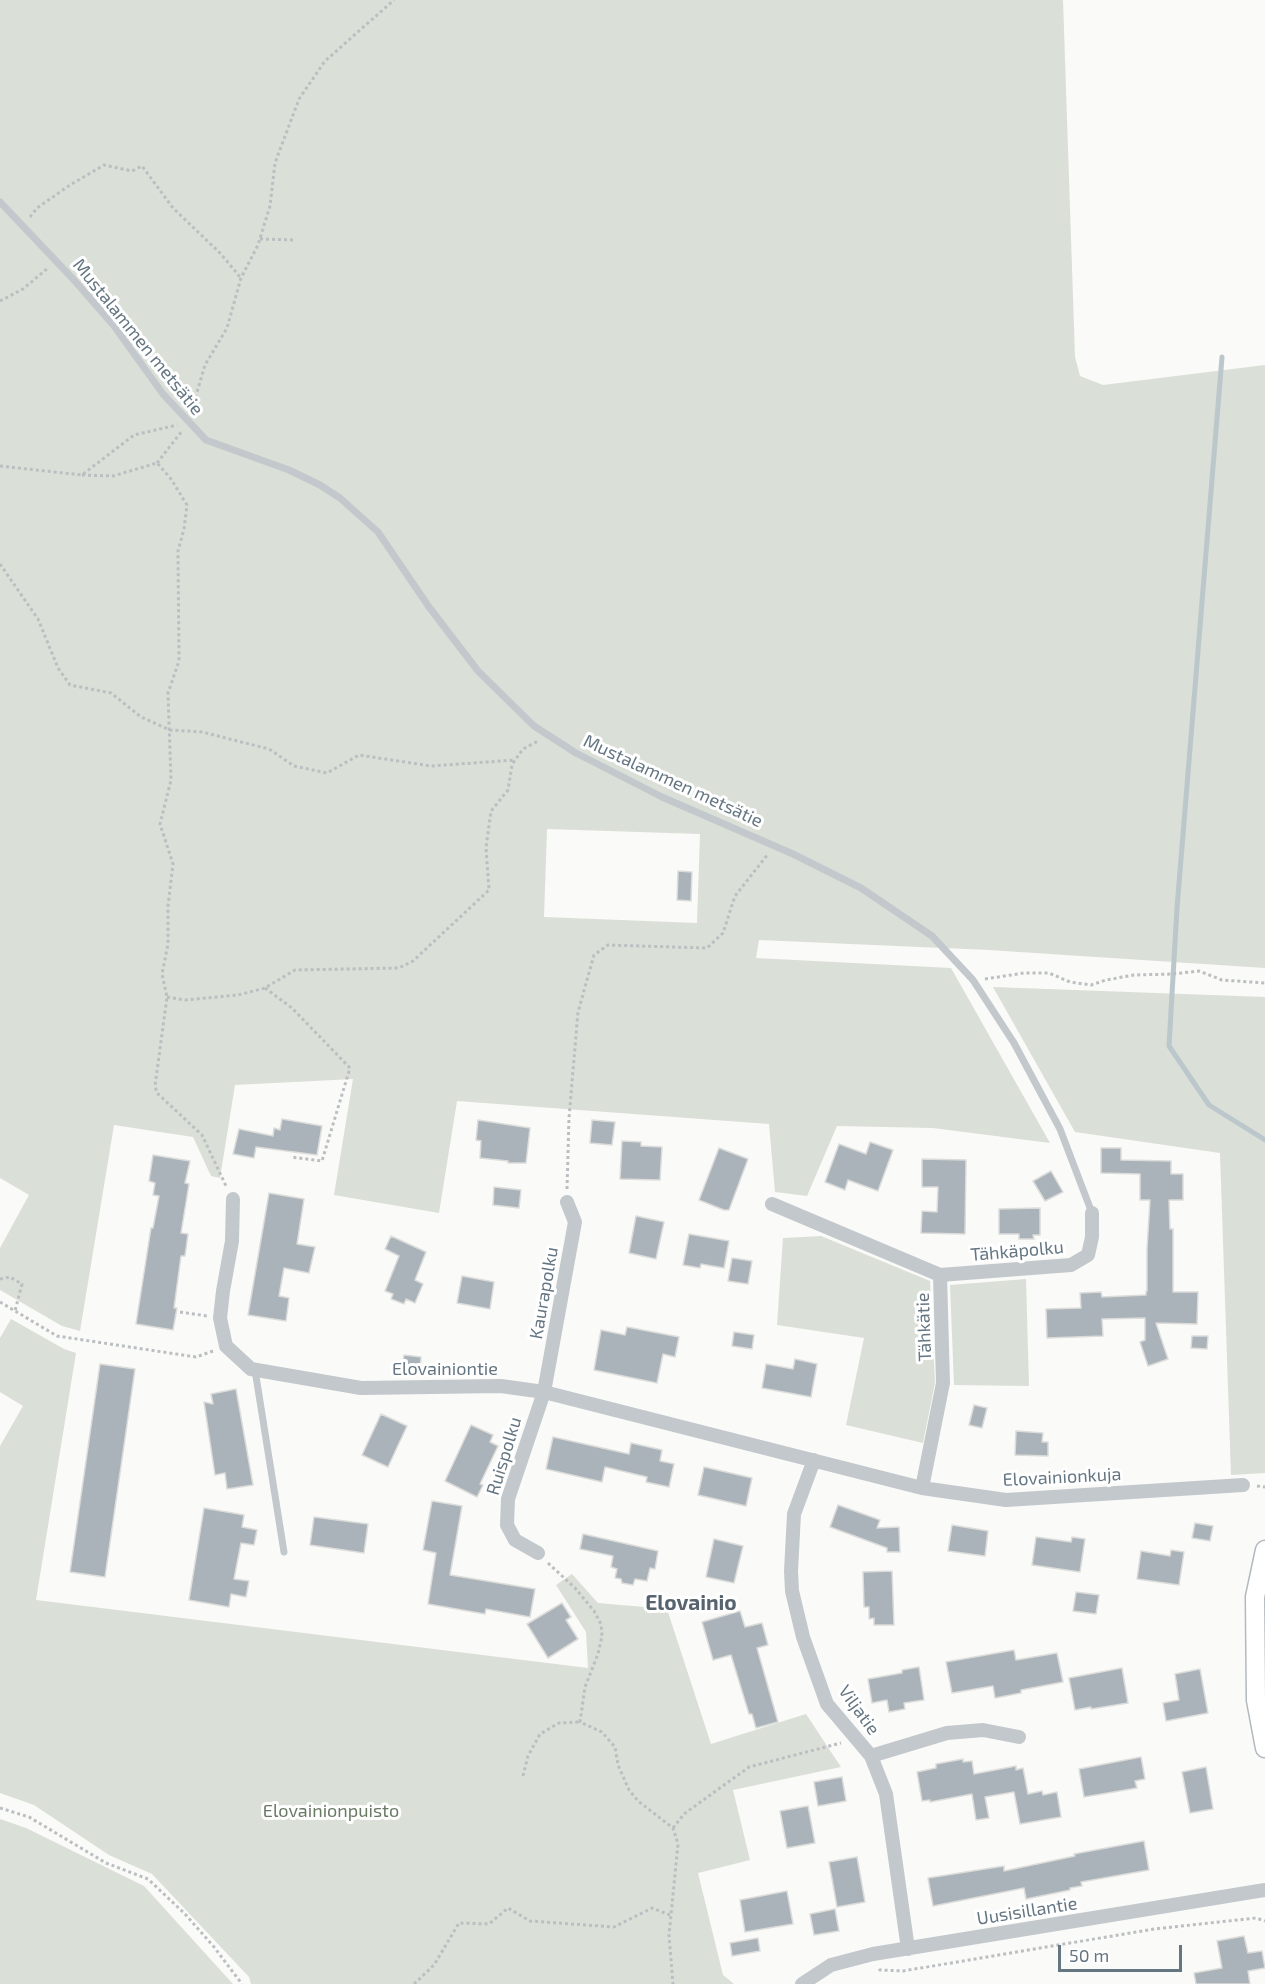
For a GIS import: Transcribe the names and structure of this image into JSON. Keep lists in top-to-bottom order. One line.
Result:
{"streets":{"street":["Tähkäpolku","Kaurapolku","Tähkätie","Elovainiontie","Ruispolku","Elovainionkuja","Viljatie","Uusisillantie"],"lane":["Mustalammen metsätie"]},"crossings":[["Mustalammen metsätie","Tähkäpolku"],["Tähkäpolku","Tähkätie"],["Kaurapolku","Elovainiontie"],["Kaurapolku","Ruispolku"],["Tähkätie","Elovainionkuja"],["Elovainiontie","Ruispolku"],["Elovainiontie","Elovainionkuja"],["Elovainiontie","Viljatie"],["Elovainionkuja","Viljatie"],["Viljatie","Uusisillantie"]],"districts":["Elovainio"],"parks":["Elovainionpuisto"],"scale_bar":"50 m"}
